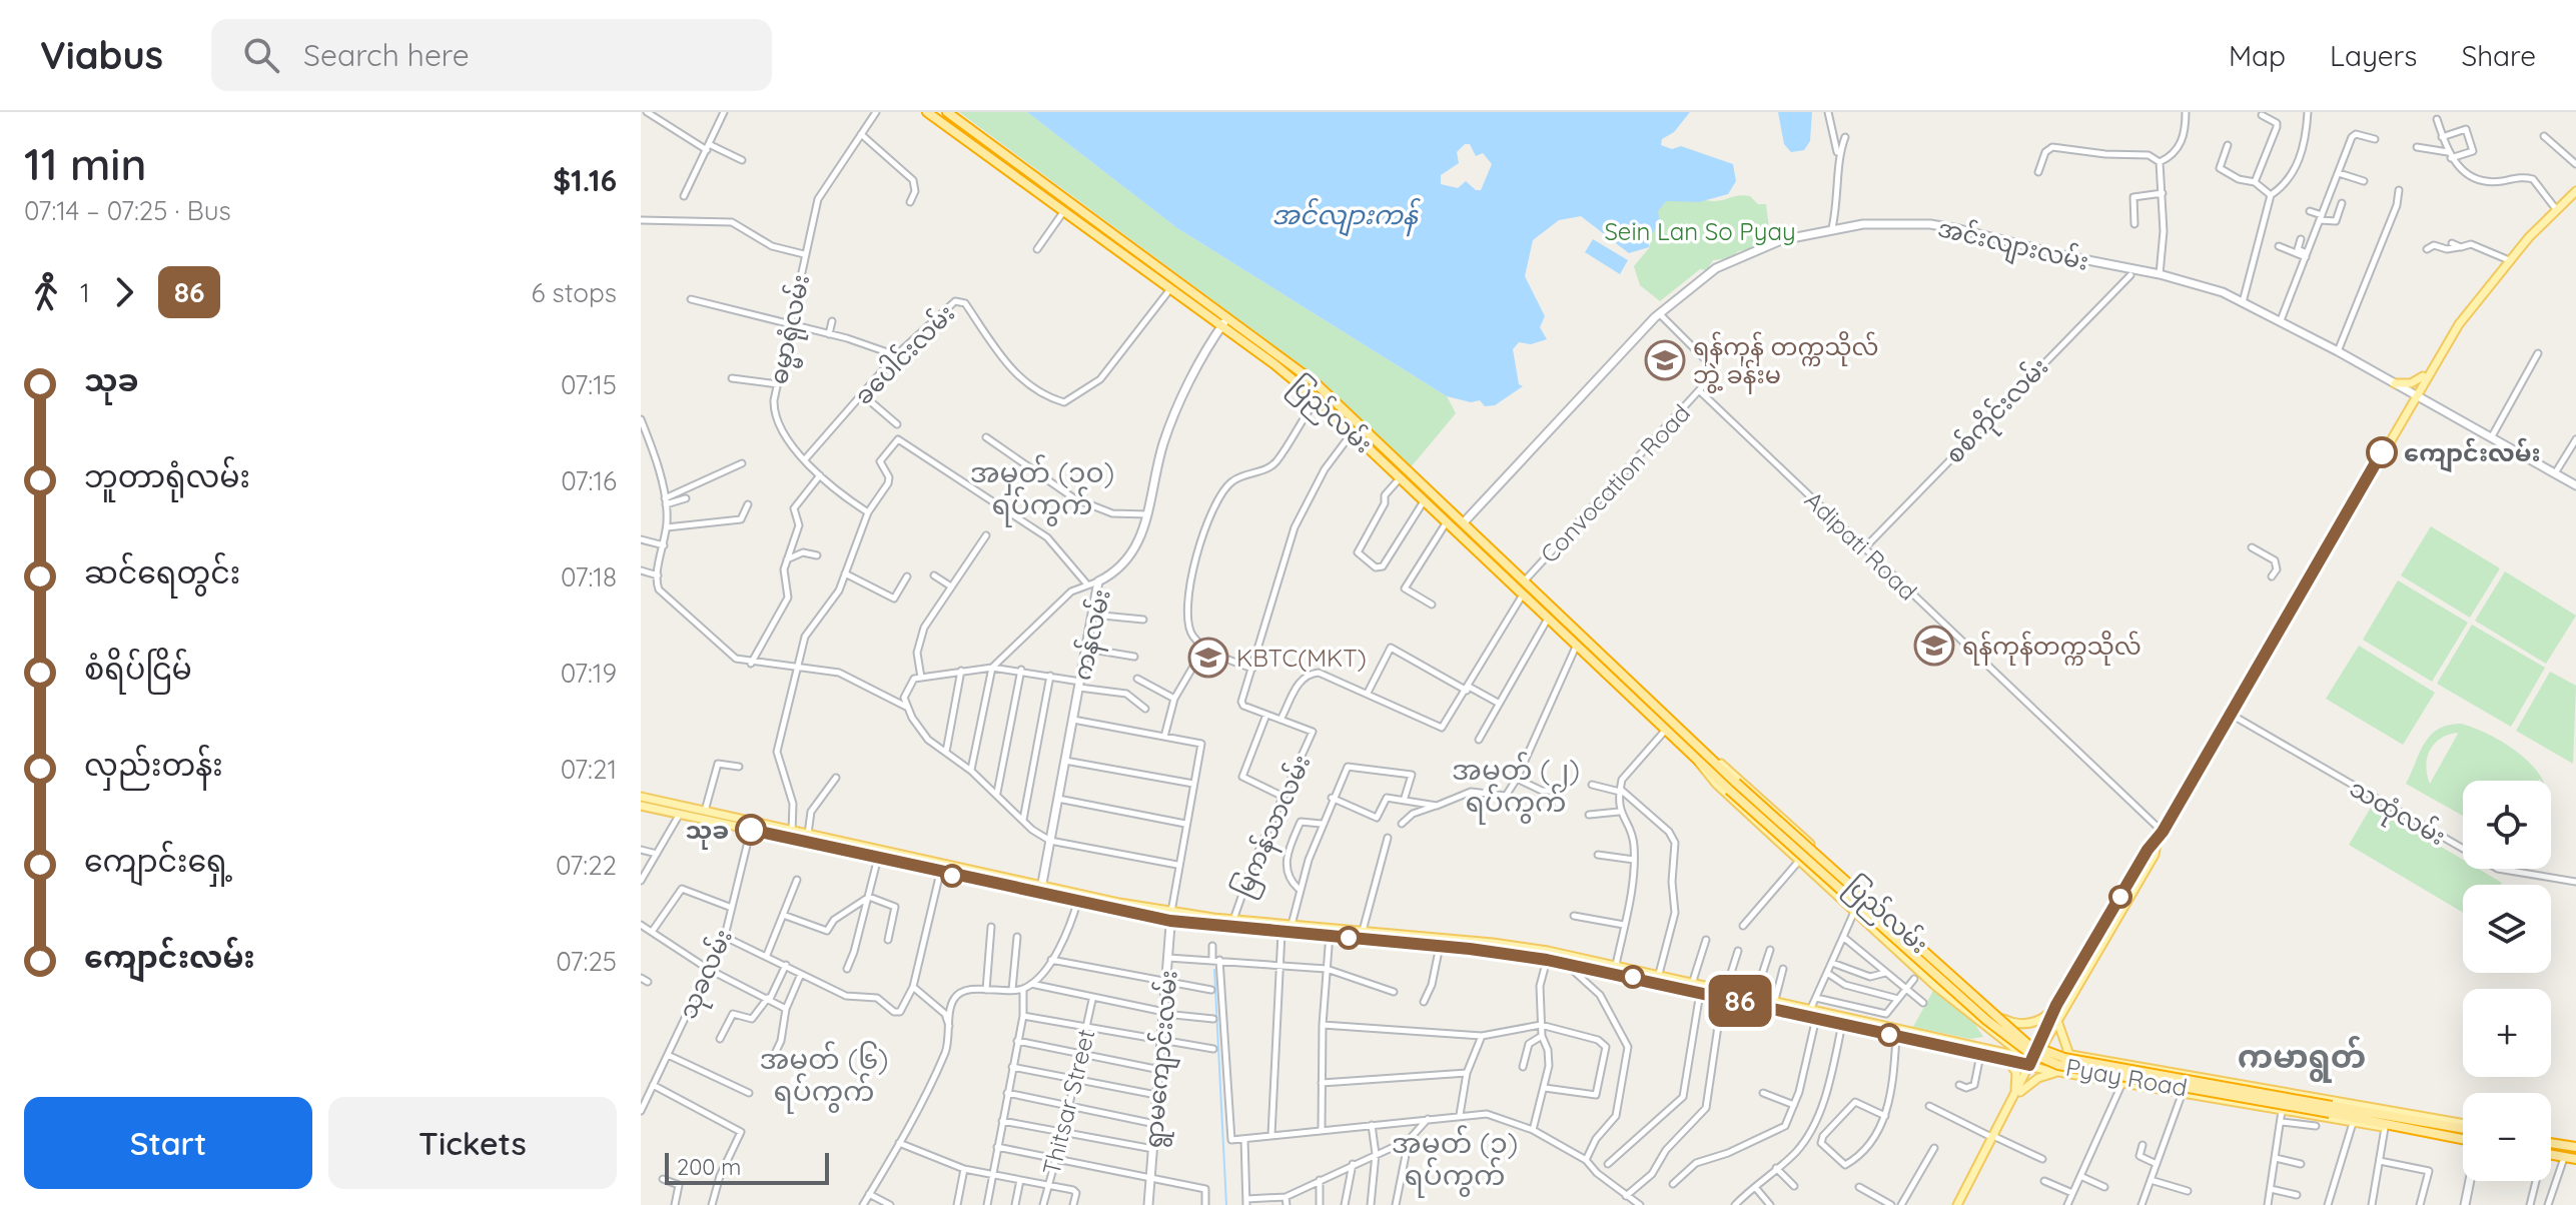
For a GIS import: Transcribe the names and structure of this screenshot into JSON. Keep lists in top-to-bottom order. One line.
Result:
{"streets":{"highway":["ပြည်လမ်း","Pyay Road"],"main road":["အင်းလျားလမ်း","ကန်လမ်း","ရွာမကျောင်းလမ်း"],"street":["ဓမ္မာရုံလမ်း","ခပေါင်းလမ်း","စစ်ကိုင်းလမ်း","Convocation Road","Adipati Road","သထုံလမ်း","မြကန်သာလမ်း","သုခလမ်း","Thitsar Street"]},"crossings":[["အင်းလျားလမ်း","ပြည်လမ်း"],["အင်းလျားလမ်း","Convocation Road"],["ဓမ္မာရုံလမ်း","ခပေါင်းလမ်း"],["ခပေါင်းလမ်း","ပြည်လမ်း"],["စစ်ကိုင်းလမ်း","Adipati Road"],["ပြည်လမ်း","Convocation Road"],["ပြည်လမ်း","ကန်လမ်း"],["ပြည်လမ်း","Pyay Road"],["Convocation Road","Adipati Road"]],"districts":["အမှတ် (၁၀) ရပ်ကွက်","အမှတ် (၂) ရပ်ကွက်","ကမာရွတ်","အမှတ် (၆) ရပ်ကွက်","အမှတ် (၁) ရပ်ကွက်"],"water":["အင်လျားကန်"],"parks":["Sein Lan So Pyay"],"places":{"school or university":["ရန်ကုန် တက္ကသိုလ် ဘွဲ့ ခန်းမ","ရန်ကုန်တက္ကသိုလ်","KBTC(MKT)"],"other":["ကျောင်းလမ်း","သုခ"]},"lines":["bus line 86"],"scale_bar":"200 m","page":{"header":"Viabus","search":"Search here","nav":["Map","Layers","Share"],"heading":["11 min","07:14 – 07:25 · Bus","$1.16"],"on_map":"86","legs":["1","86","6 stops"],"list":[{"name":"သုခ","value":"07:15"},{"name":"ဘူတာရုံလမ်း","value":"07:16"},{"name":"ဆင်ရေတွင်း","value":"07:18"},{"name":"စံရိပ်ငြိမ်","value":"07:19"},{"name":"လှည်းတန်း","value":"07:21"},{"name":"ကျောင်းရှေ့","value":"07:22"},{"name":"ကျောင်းလမ်း","value":"07:25"}],"map_buttons":["+","−"],"buttons":["Start","Tickets"],"scale":"200 m"}}
